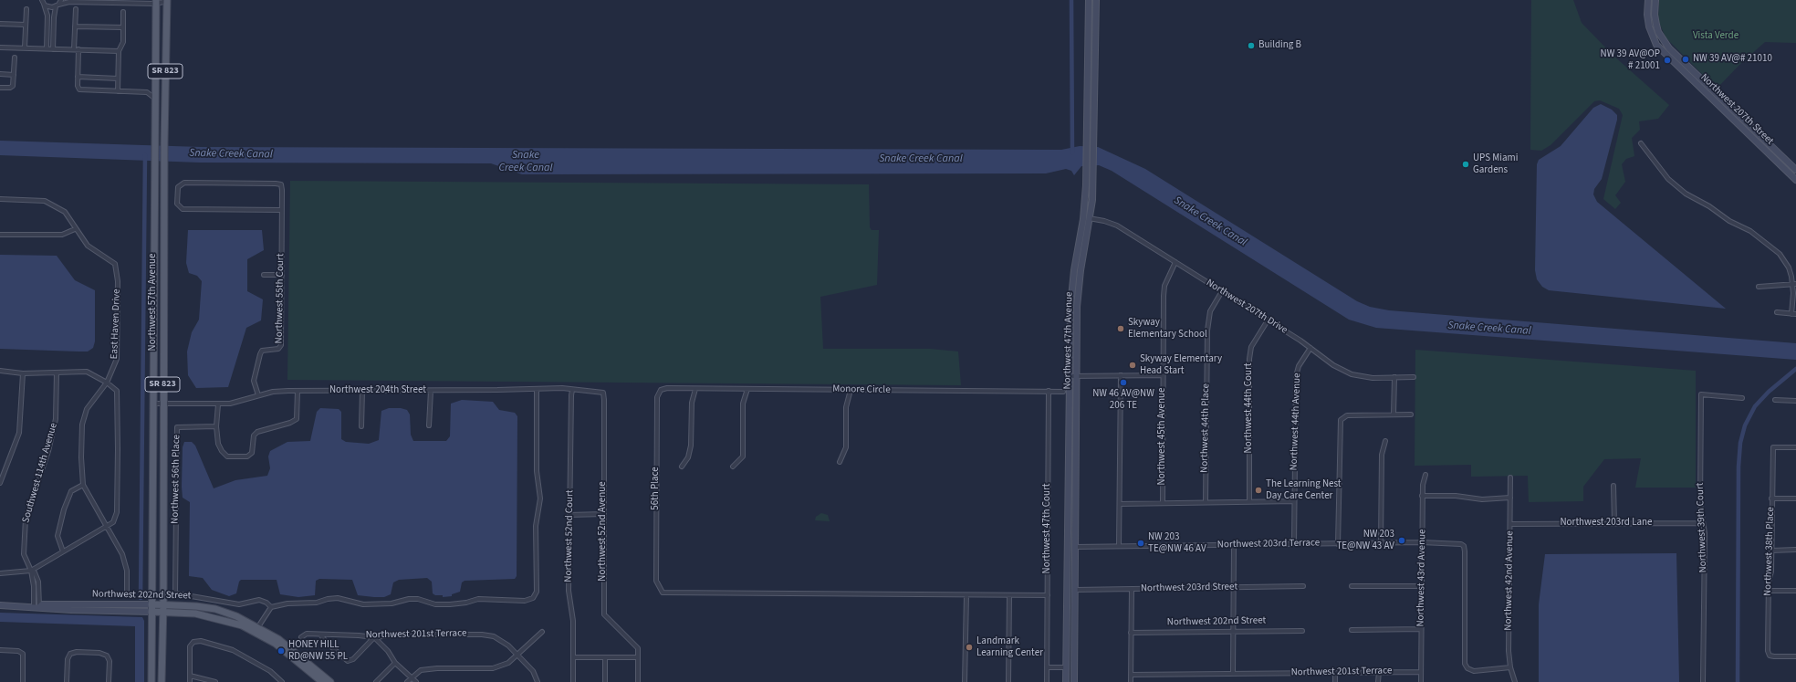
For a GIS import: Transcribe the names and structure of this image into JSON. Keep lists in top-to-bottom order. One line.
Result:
{"streets":{"main road":["SR 823","Northwest 207th Street","Northwest 57th Avenue","Northwest 47th Avenue","Northwest 202nd Street"],"street":["Northwest 55th Court","Northwest 207th Drive","East Haven Drive","Monore Circle","Northwest 204th Street","Northwest 44th Court","Northwest 44th Avenue","Northwest 44th Place","Northwest 45th Avenue","Southwest 114th Avenue","Northwest 56th Place","56th Place","Northwest 203rd Lane","Northwest 39th Court","Northwest 47th Court","Northwest 52nd Avenue","Northwest 52nd Court","Northwest 203rd Terrace","Northwest 38th Place","Northwest 43rd Avenue","Northwest 42nd Avenue","Northwest 203rd Street","Northwest 201st Terrace"]},"crossings":[["SR 823","Northwest 57th Avenue"],["SR 823","Northwest 202nd Street"],["Northwest 55th Court","Northwest 204th Street"],["Northwest 57th Avenue","Northwest 204th Street"],["Northwest 57th Avenue","Northwest 202nd Street"],["Northwest 207th Drive","Northwest 47th Avenue"],["Northwest 207th Drive","Northwest 44th Court"],["Northwest 207th Drive","Northwest 44th Avenue"],["Northwest 207th Drive","Northwest 44th Place"],["Northwest 207th Drive","Northwest 45th Avenue"],["Northwest 47th Avenue","Northwest 203rd Terrace"],["Northwest 47th Avenue","Northwest 203rd Street"],["Monore Circle","56th Place"],["Monore Circle","Northwest 47th Court"],["Northwest 204th Street","Northwest 52nd Avenue"],["Northwest 204th Street","Northwest 52nd Court"],["Northwest 44th Avenue","Northwest 203rd Terrace"],["Southwest 114th Avenue","Northwest 202nd Street"],["Northwest 203rd Lane","Northwest 39th Court"],["Northwest 203rd Lane","Northwest 42nd Avenue"],["Northwest 203rd Terrace","Northwest 43rd Avenue"],["Northwest 203rd Terrace","Northwest 42nd Avenue"],["Northwest 43rd Avenue","Northwest 201st Terrace"]],"water":["Snake Creek Canal"],"parks":["Vista Verde"],"places":["Building B","NW 39 AV@# 21010","NW 39 AV@OP # 21001","UPS Miami Gardens","Skyway Elementary School","Skyway Elementary Head Start","NW 46 AV@NW 206 TE","The Learning Nest Day Care Center","NW 203 TE@NW 43 AV","NW 203 TE@NW 46 AV","Landmark Learning Center","HONEY HILL RD@NW 55 PL"]}
